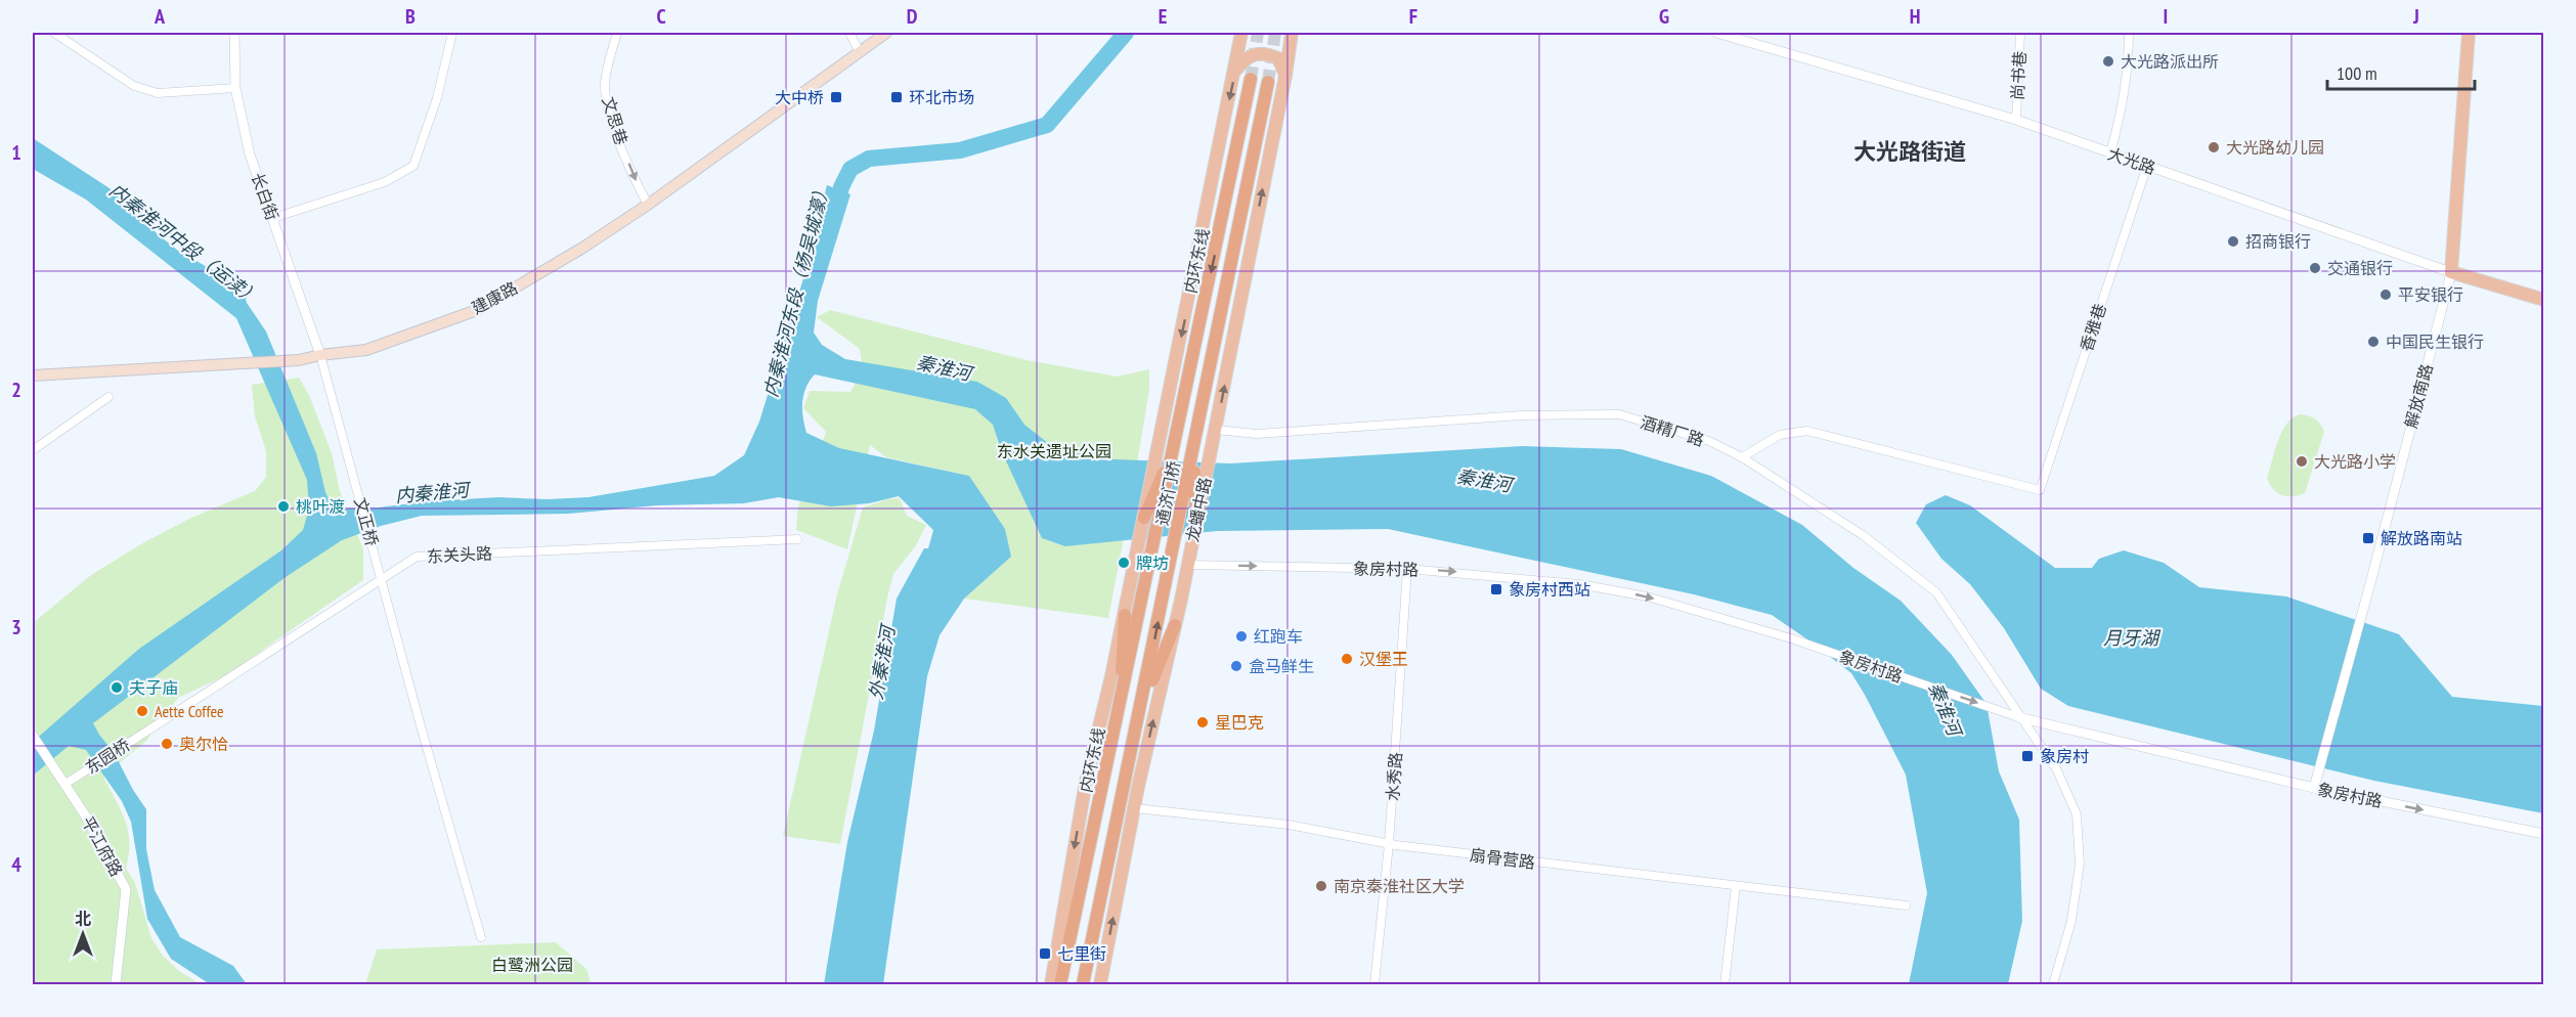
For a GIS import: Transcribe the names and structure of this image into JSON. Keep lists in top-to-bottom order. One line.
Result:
{"streets":{"highway":["内环东线","通济门桥"],"main road":["建康路","龙蟠中路"],"street":["尚书巷","文思巷","大光路","长白街","香雅巷","解放南路","酒精厂路","文正桥","东关头路","象房村路","东园桥","水秀路","平江府路","扇骨营路"]},"crossings":[["尚书巷","大光路"],["文思巷","建康路"],["大光路","香雅巷"],["大光路","解放南路"],["长白街","建康路"],["长白街","文正桥"],["内环东线","通济门桥"],["建康路","文正桥"],["香雅巷","酒精厂路"],["解放南路","象房村路"],["酒精厂路","龙蟠中路"],["酒精厂路","象房村路"],["龙蟠中路","象房村路"],["龙蟠中路","扇骨营路"],["文正桥","东关头路"],["东关头路","东园桥"],["象房村路","水秀路"],["东园桥","平江府路"],["水秀路","扇骨营路"]],"one_way":["文思巷","象房村路"],"districts":["大光路街道"],"water":["内秦淮河中段（运渎）","内秦淮河东段（杨吴城濠）","秦淮河","内秦淮河","月牙湖","外秦淮河"],"parks":["东水关遗址公园","白鹭洲公园"],"places":{"other":["大光路派出所","大光路幼儿园","招商银行","交通银行","平安银行","中国民生银行","大光路小学","桃叶渡","牌坊","红跑车","汉堡王","盒马鲜生","夫子庙","Aette Coffee","星巴克","奥尔恰","南京秦淮社区大学"],"transit":["大中桥","环北市场","解放路南站","象房村西站","象房村","七里街"]},"scale_bar":"100 m","north":"top","grid":{"columns":["A","B","C","D","E","F","G","H","I","J"],"rows":["1","2","3","4"]}}
